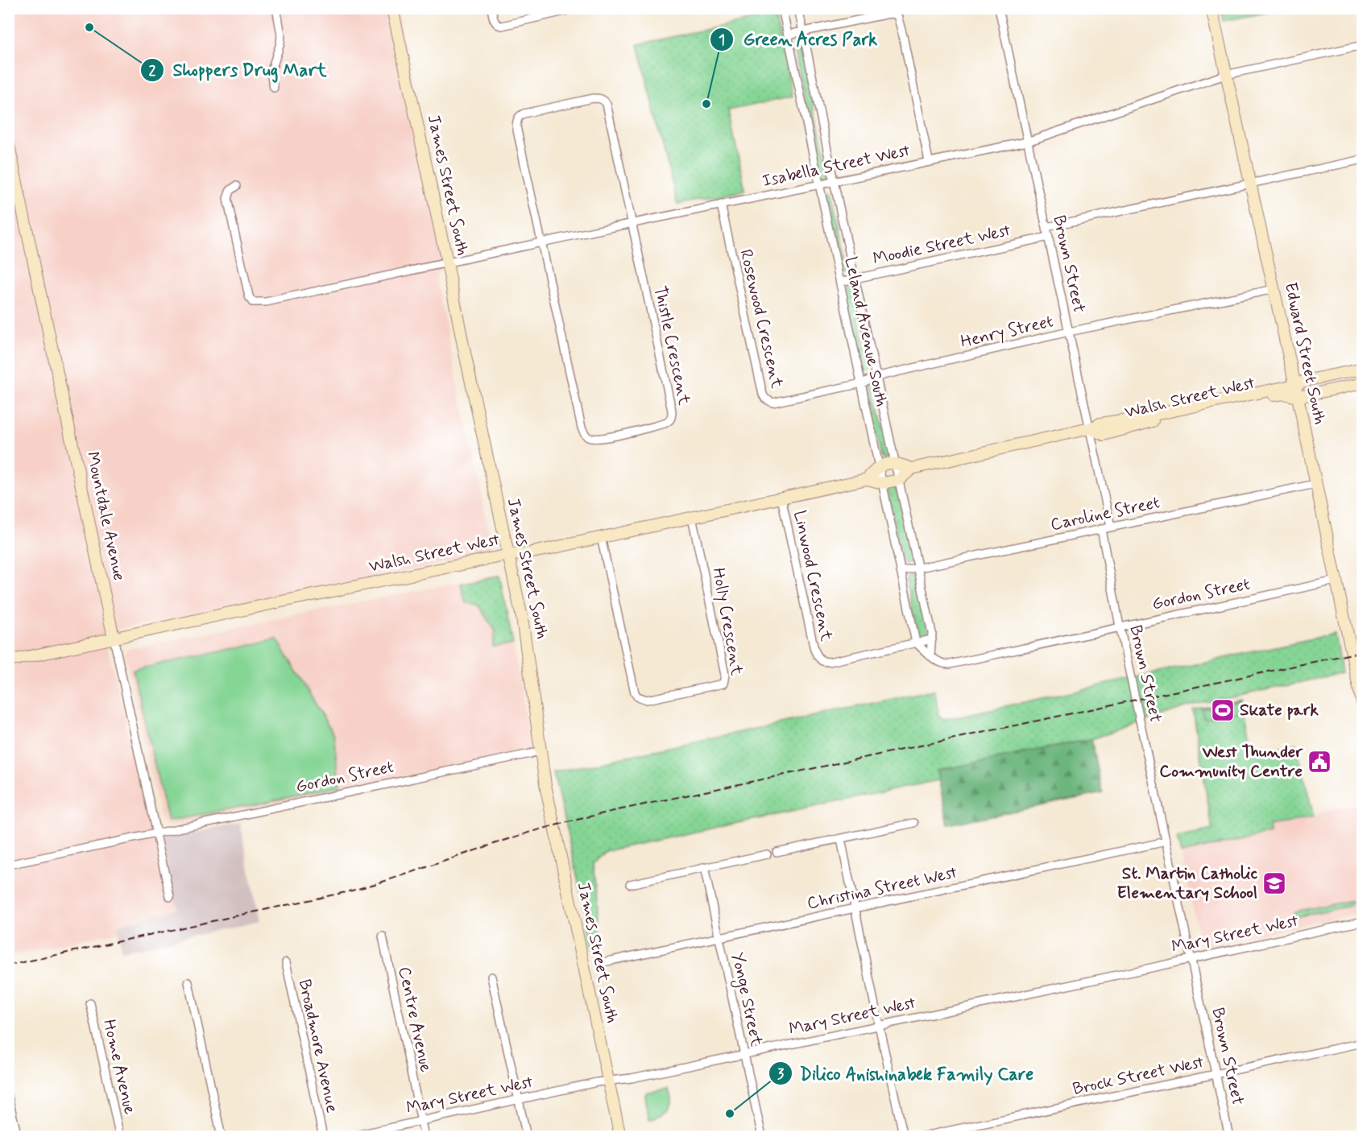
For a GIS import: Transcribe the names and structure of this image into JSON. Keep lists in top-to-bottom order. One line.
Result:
{"streets":{"street":["Isabella Street West","James Street South","Moodie Street West","Brown Street","Rosewood Crescent","Leland Avenue South","Henry Street","Thistle Crescent","Edward Street South","Walsh Street West","Caroline Street","Mountdale Avenue","Linwood Crescent","Gordon Street","Holly Crescent","Christina Street West","Mary Street West","Yonge Street","Centre Avenue","Broadmore Avenue","Home Avenue","Brock Street West"]},"crossings":[["Isabella Street West","James Street South"],["Isabella Street West","Brown Street"],["Isabella Street West","Rosewood Crescent"],["Isabella Street West","Leland Avenue South"],["Isabella Street West","Thistle Crescent"],["Isabella Street West","Edward Street South"],["James Street South","Walsh Street West"],["James Street South","Gordon Street"],["James Street South","Mary Street West"],["Moodie Street West","Brown Street"],["Moodie Street West","Leland Avenue South"],["Brown Street","Henry Street"],["Brown Street","Walsh Street West"],["Brown Street","Caroline Street"],["Brown Street","Gordon Street"],["Brown Street","Christina Street West"],["Brown Street","Mary Street West"],["Brown Street","Brock Street West"],["Rosewood Crescent","Leland Avenue South"],["Rosewood Crescent","Henry Street"],["Leland Avenue South","Henry Street"],["Leland Avenue South","Walsh Street West"],["Leland Avenue South","Caroline Street"],["Leland Avenue South","Linwood Crescent"],["Leland Avenue South","Gordon Street"],["Henry Street","Edward Street South"],["Edward Street South","Walsh Street West"],["Edward Street South","Caroline Street"],["Edward Street South","Gordon Street"],["Walsh Street West","Mountdale Avenue"],["Walsh Street West","Linwood Crescent"],["Walsh Street West","Holly Crescent"],["Mountdale Avenue","Gordon Street"],["Christina Street West","Yonge Street"],["Mary Street West","Yonge Street"],["Mary Street West","Centre Avenue"]],"places":{"other":["Shoppers Drug Mart","Green Acres Park","Dilico Anishinabek Family Care"],"sports":["Skate park"],"public building":["West Thunder Community Centre"],"school or university":["St. Martin Catholic Elementary School"]}}
